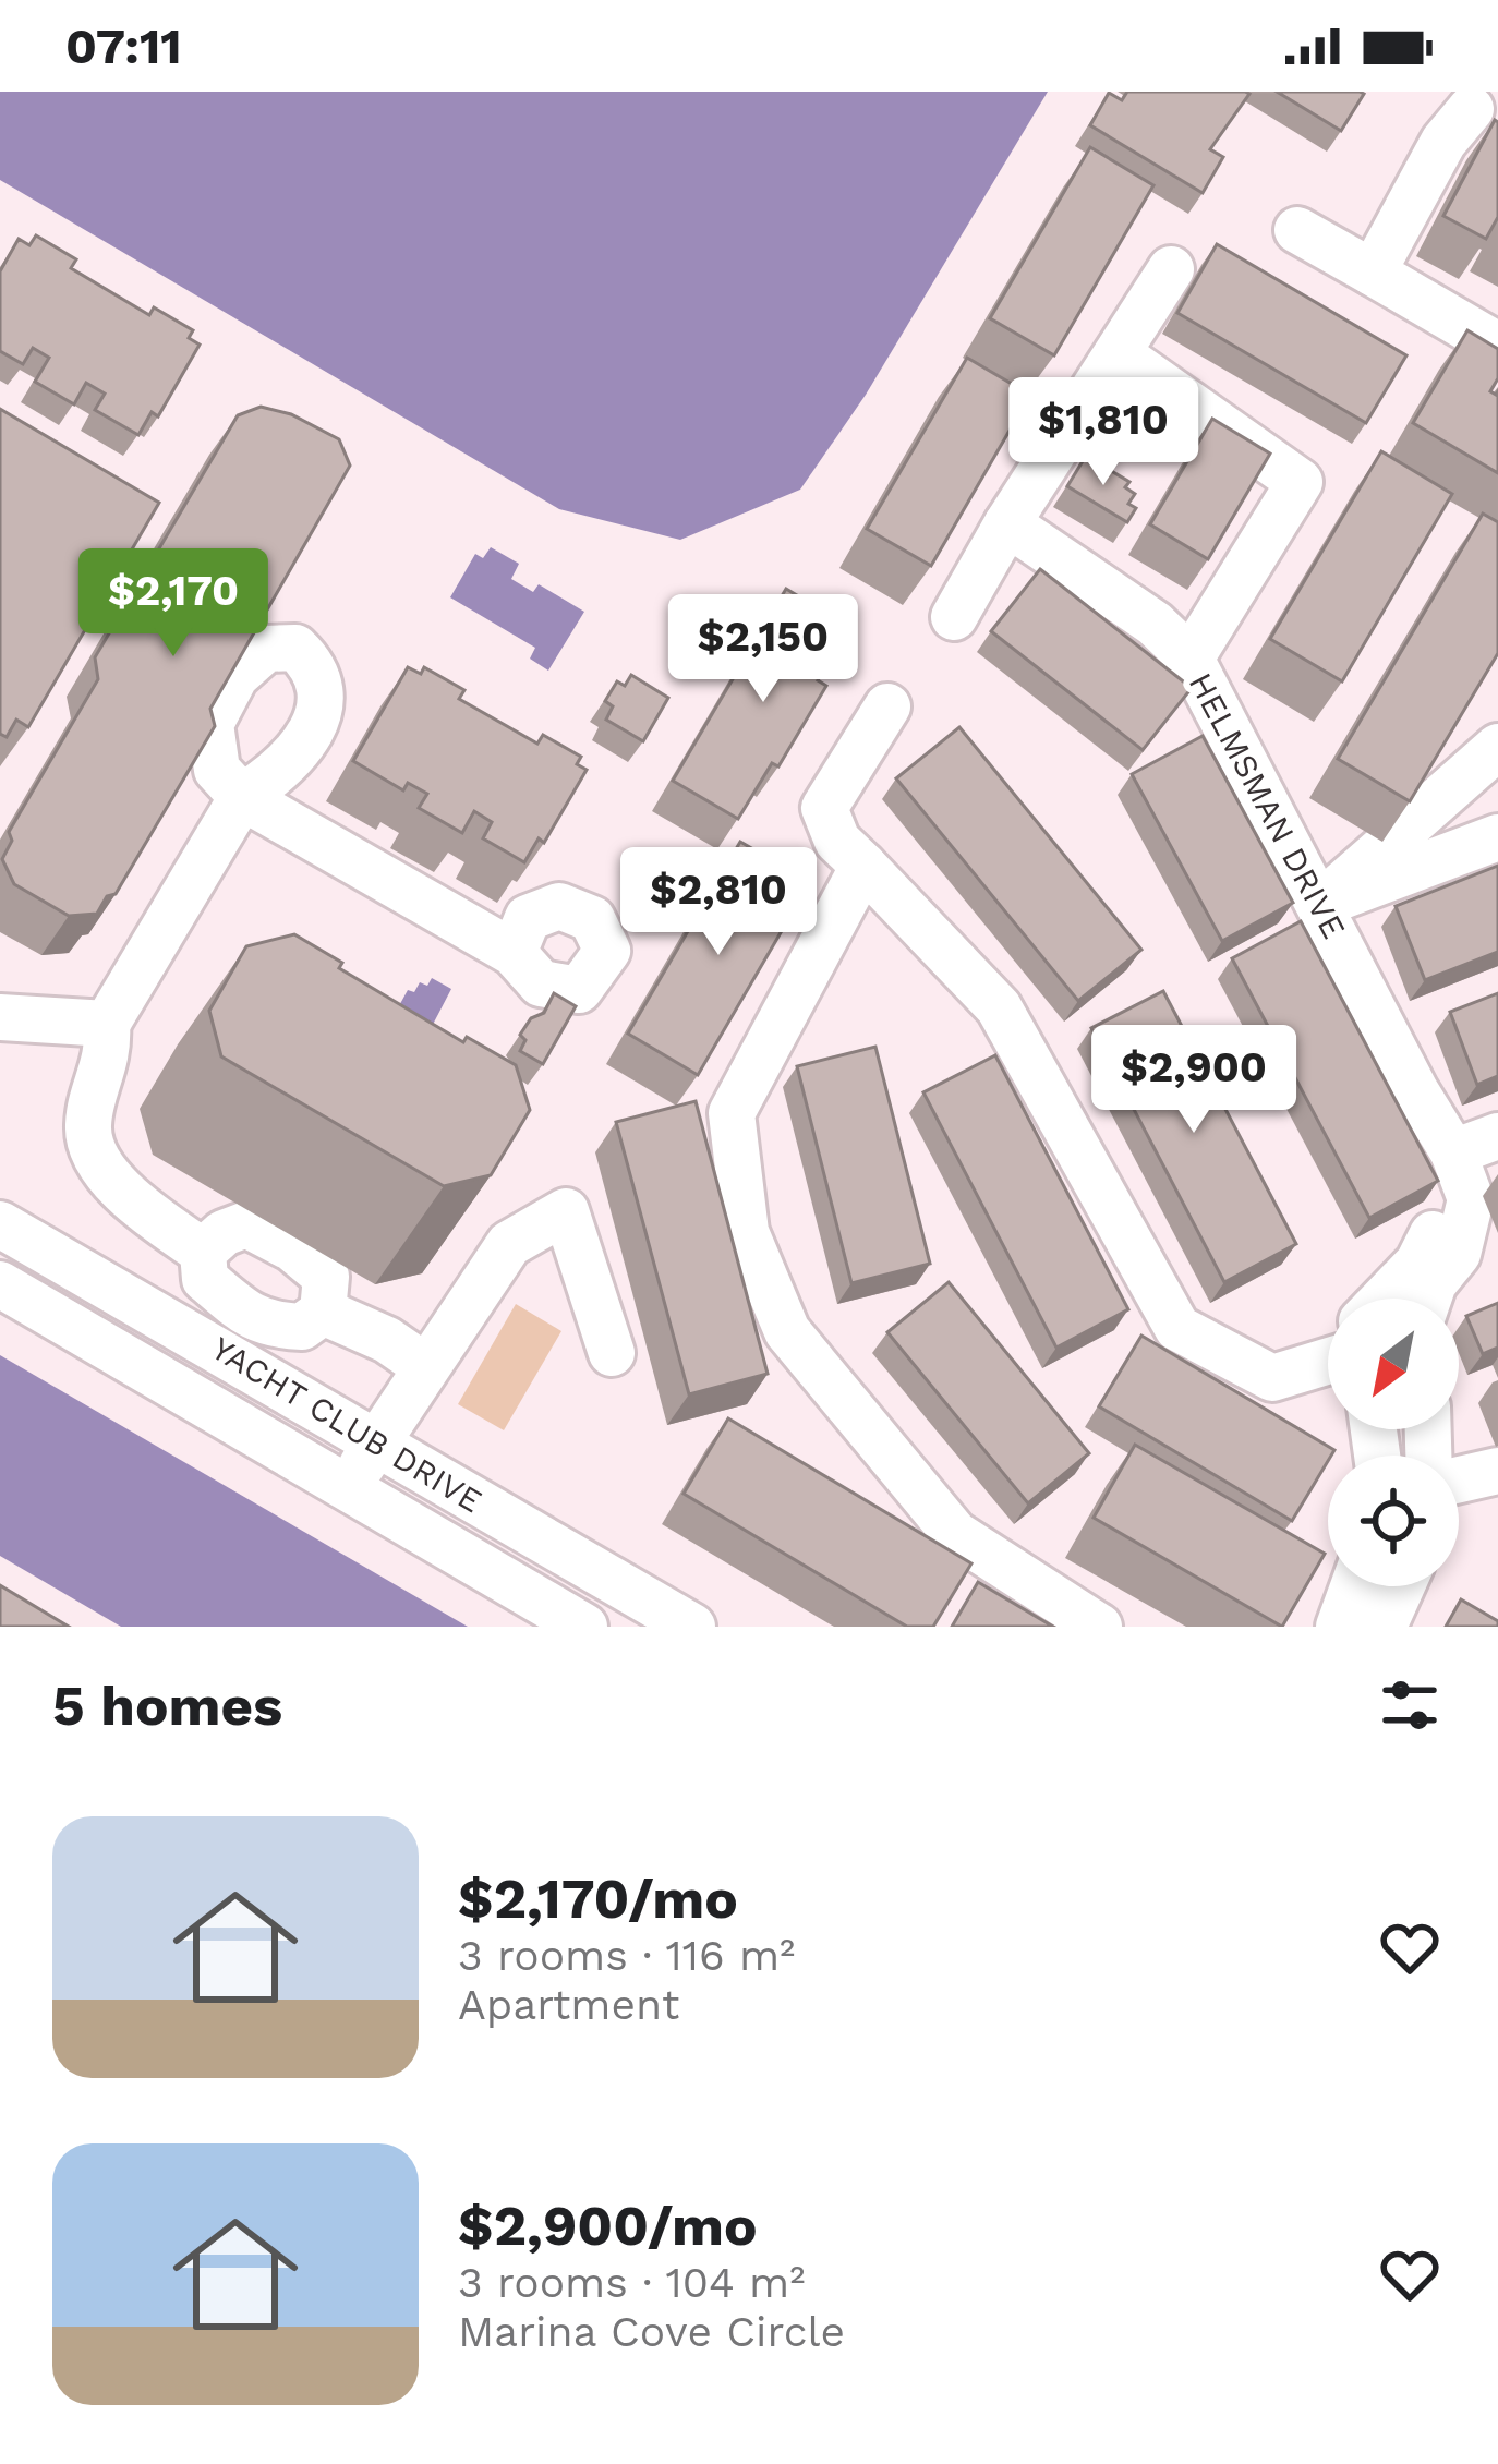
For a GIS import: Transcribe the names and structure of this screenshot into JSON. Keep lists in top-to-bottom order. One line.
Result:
{"streets":{"street":["HELMSMAN DRIVE","YACHT CLUB DRIVE"]},"north":"bottom left","page":{"status":"07:11","price":["$1,810","$2,170","$2,150","$2,810","$2,900"],"heading":"5 homes","list":[{"name":"$2,170/mo","note":"3 rooms · 116 m² · Apartment"},{"name":"$2,900/mo","note":"3 rooms · 104 m² · Marina Cove Circle"}]}}
